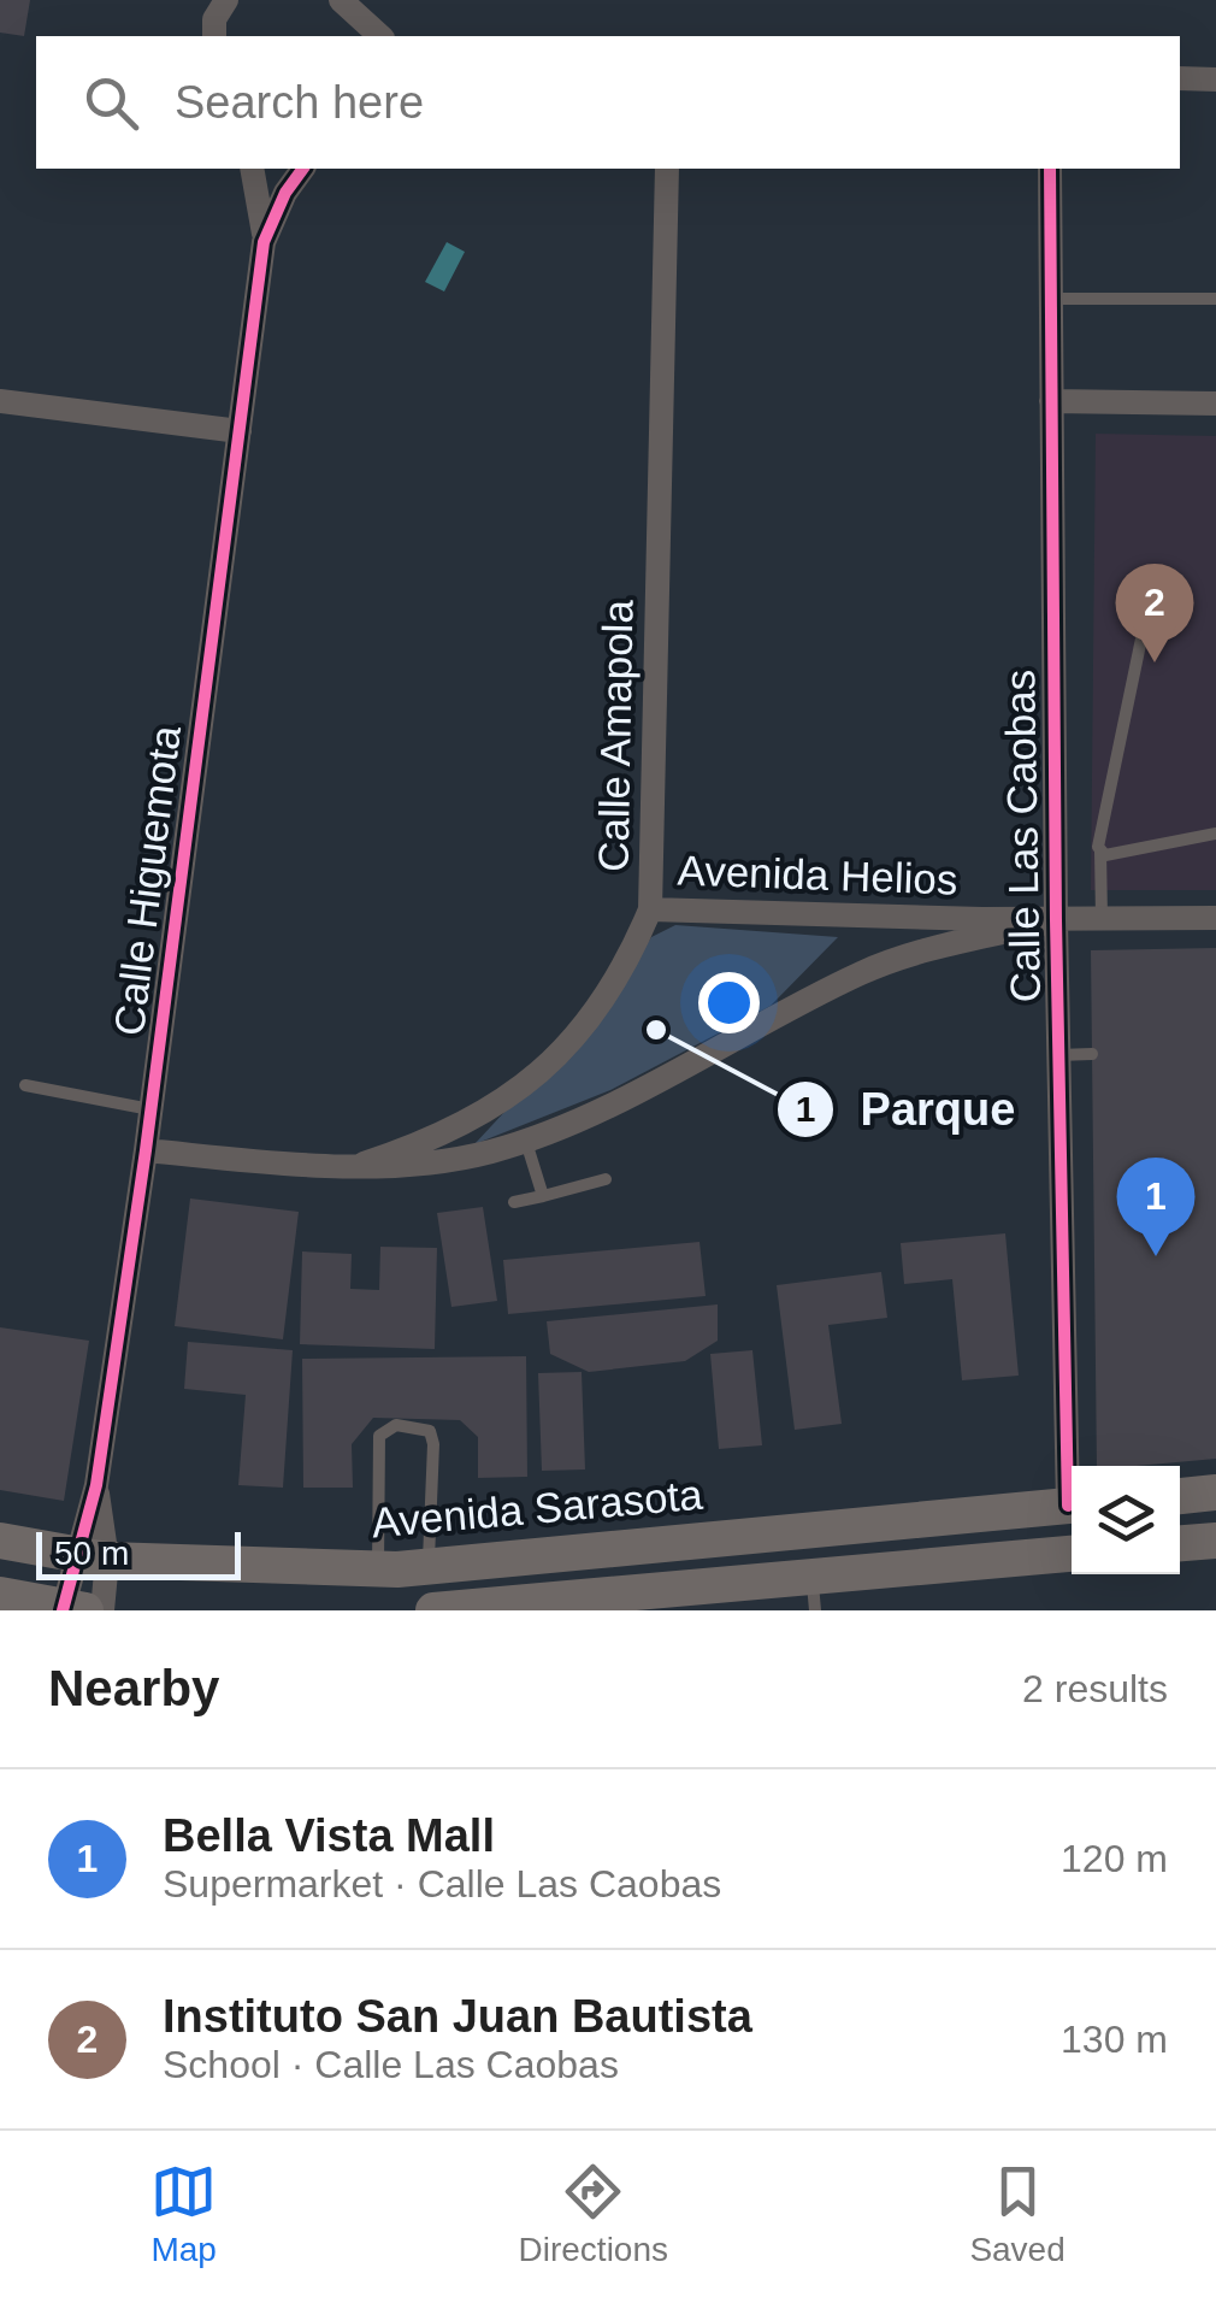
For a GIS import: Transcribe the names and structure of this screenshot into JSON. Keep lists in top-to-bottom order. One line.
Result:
{"streets":{"main road":["Avenida Sarasota"],"street":["Calle Amapola","Calle Las Caobas","Avenida Helios","Calle Higuemota"]},"crossings":[["Calle Amapola","Avenida Helios"],["Calle Las Caobas","Avenida Helios"],["Avenida Helios","Calle Higuemota"],["Calle Higuemota","Avenida Sarasota"]],"places":["Parque"],"scale_bar":"50 m","page":{"search":"Search here","pins":["2","1"],"scale":"50 m","heading":["Nearby","2 results"],"list":[{"mark":"1","name":"Bella Vista Mall","note":"Supermarket · Calle Las Caobas","value":"120 m"},{"mark":"2","name":"Instituto San Juan Bautista","note":"School · Calle Las Caobas","value":"130 m"}],"nav":["Map","Directions","Saved"]}}
